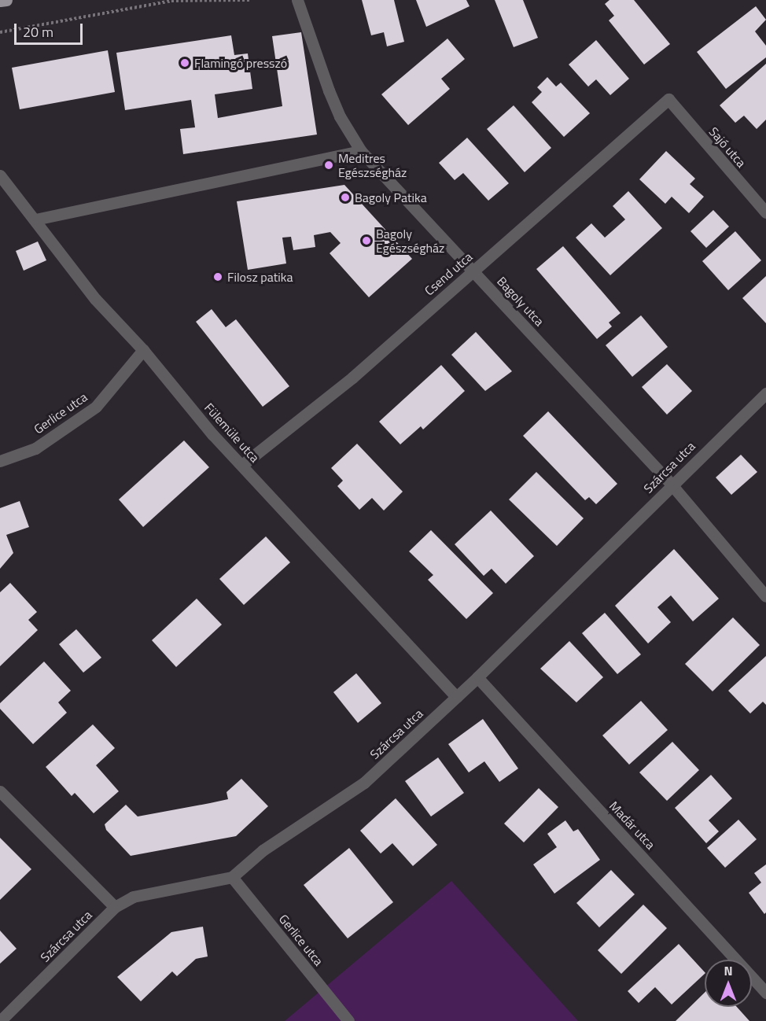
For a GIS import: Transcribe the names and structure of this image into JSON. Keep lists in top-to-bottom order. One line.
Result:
{"streets":{"street":["Sajó utca","Csend utca","Bagoly utca","Gerlice utca","Fülemüle utca","Szárcsa utca","Madár utca"]},"crossings":[["Sajó utca","Csend utca"],["Csend utca","Bagoly utca"],["Csend utca","Fülemüle utca"],["Bagoly utca","Szárcsa utca"],["Gerlice utca","Fülemüle utca"],["Gerlice utca","Szárcsa utca"],["Fülemüle utca","Szárcsa utca"],["Szárcsa utca","Madár utca"]],"places":["Flamingó presszó","Meditres Egészségház","Bagoly Patika","Bagoly Egészségház","Filosz patika"],"scale_bar":"20 m","north":"top"}
